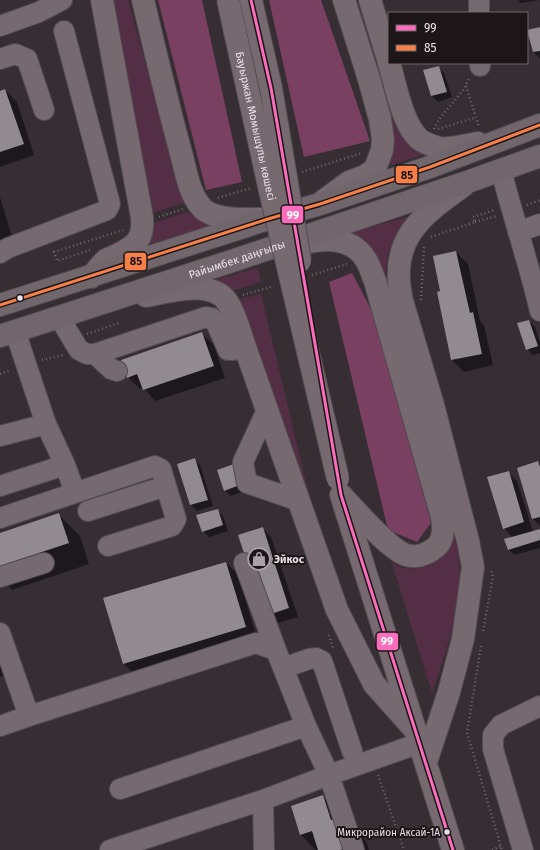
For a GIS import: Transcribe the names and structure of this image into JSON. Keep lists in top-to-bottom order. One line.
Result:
{"streets":{"highway":["Райымбек даңғылы"],"main road":["Бауыржан Момышұлы көшесі"]},"places":{"shop":["Эйкос"],"other":["Микрорайон Аксай-1А"]},"lines":["transit line 99","transit line 85"],"legend":["99","85"]}
